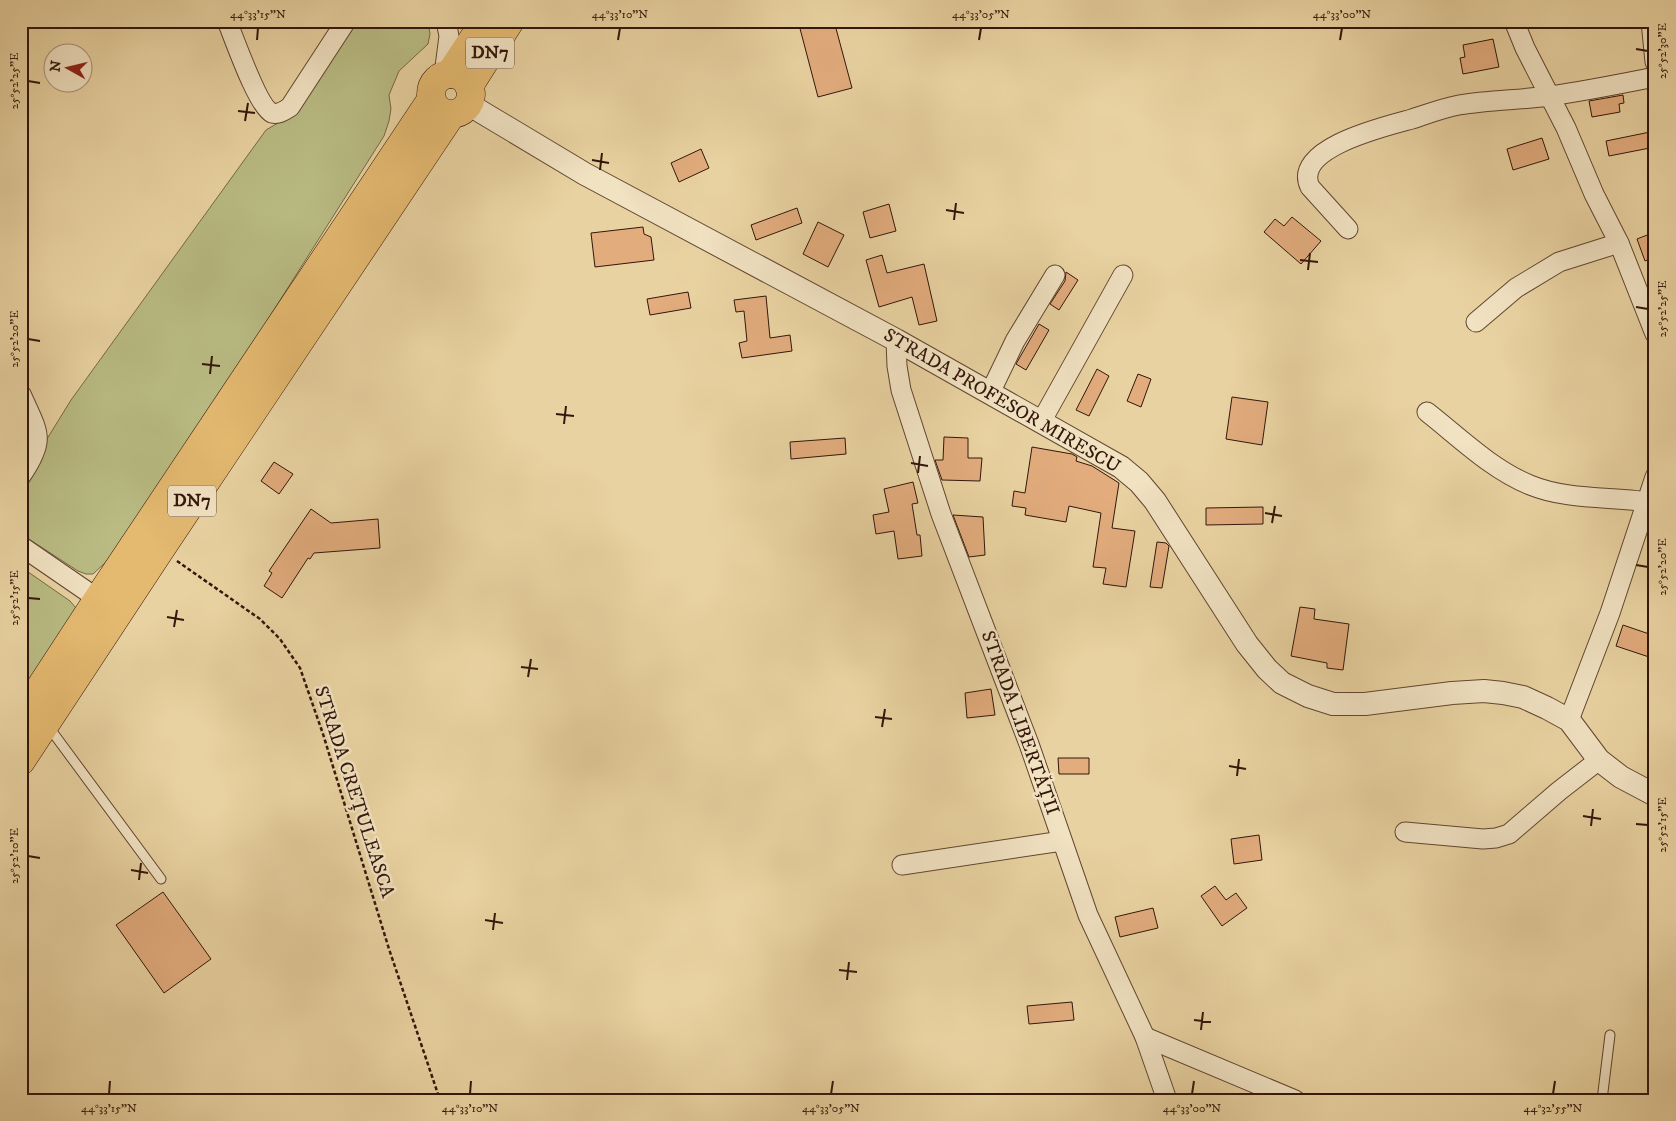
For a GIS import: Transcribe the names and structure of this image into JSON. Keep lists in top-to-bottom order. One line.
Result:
{"streets":{"main road":["DN7"],"street":["STRADA PROFESOR MIRESCU","STRADA LIBERTĂȚII"],"path":["STRADA CREȚULEASCA"]},"crossings":[["DN7","STRADA PROFESOR MIRESCU"],["DN7","STRADA CREȚULEASCA"],["STRADA PROFESOR MIRESCU","STRADA LIBERTĂȚII"]],"north":"left","coordinates":["44°33'15\"N","44°33'10\"N","44°33'05\"N","44°33'00\"N","25°52'30\"E","25°52'25\"E","25°52'20\"E","25°52'15\"E","25°52'10\"E","44°32'55\"N"]}
